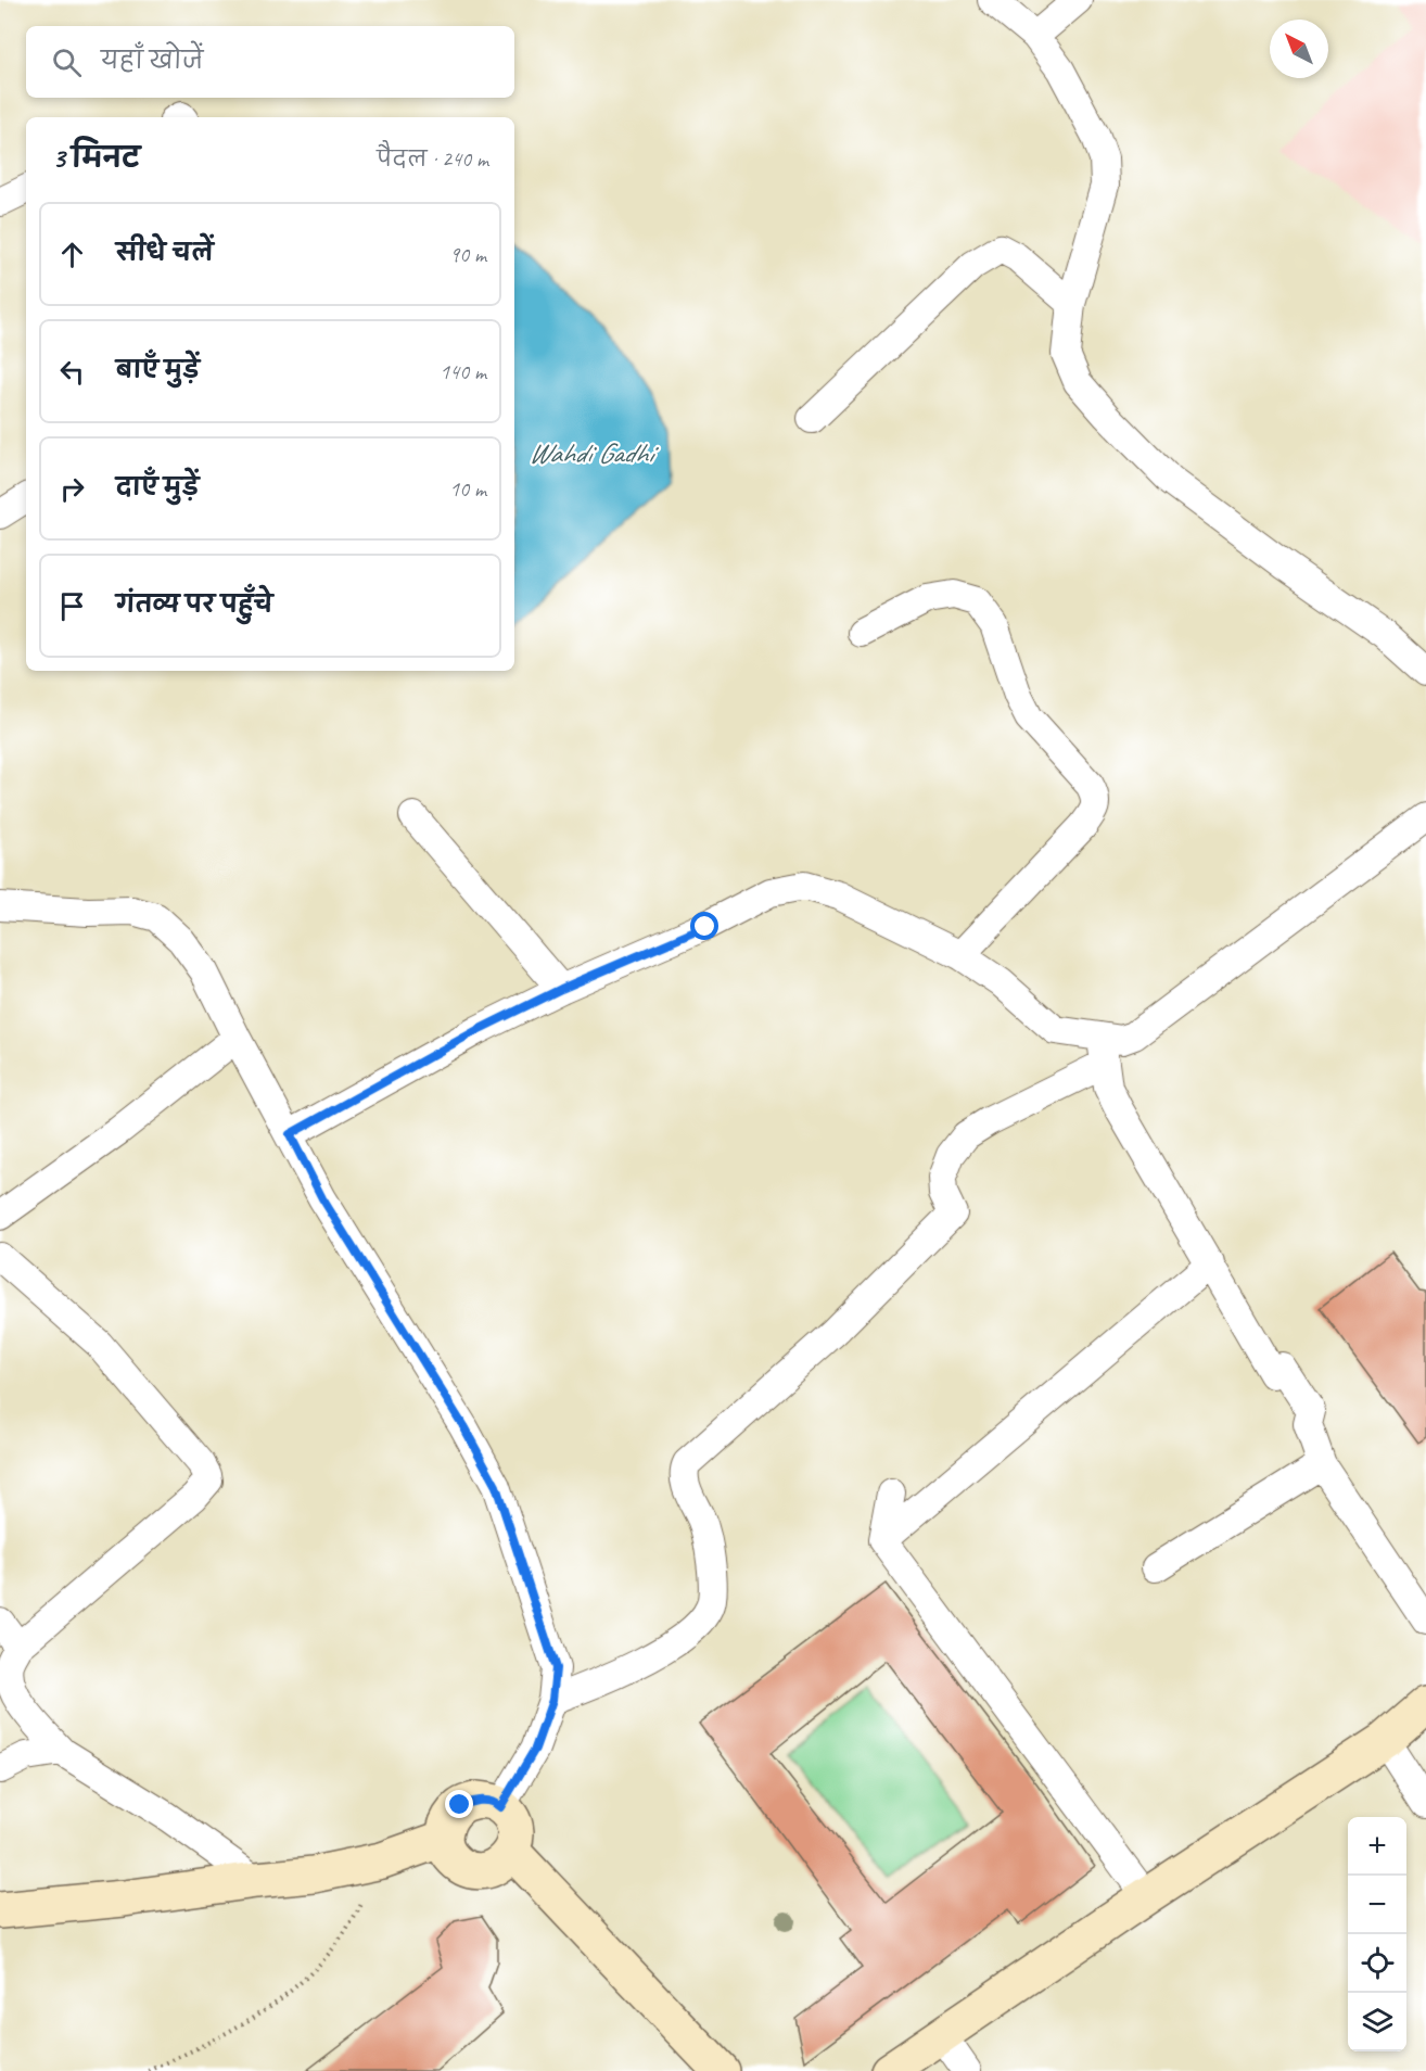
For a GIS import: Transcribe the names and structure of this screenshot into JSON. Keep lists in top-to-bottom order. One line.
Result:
{"water":["Wahdi Gadhi"],"north":"top left","page":{"search":"यहाँ खोजें","heading":["3 मिनट","पैदल · 240 m"],"list":[["सीधे चलें","90 m"],["बाएँ मुड़ें","140 m"],["दाएँ मुड़ें","10 m"],"गंतव्य पर पहुँचे"],"map_buttons":["+","−"]}}
